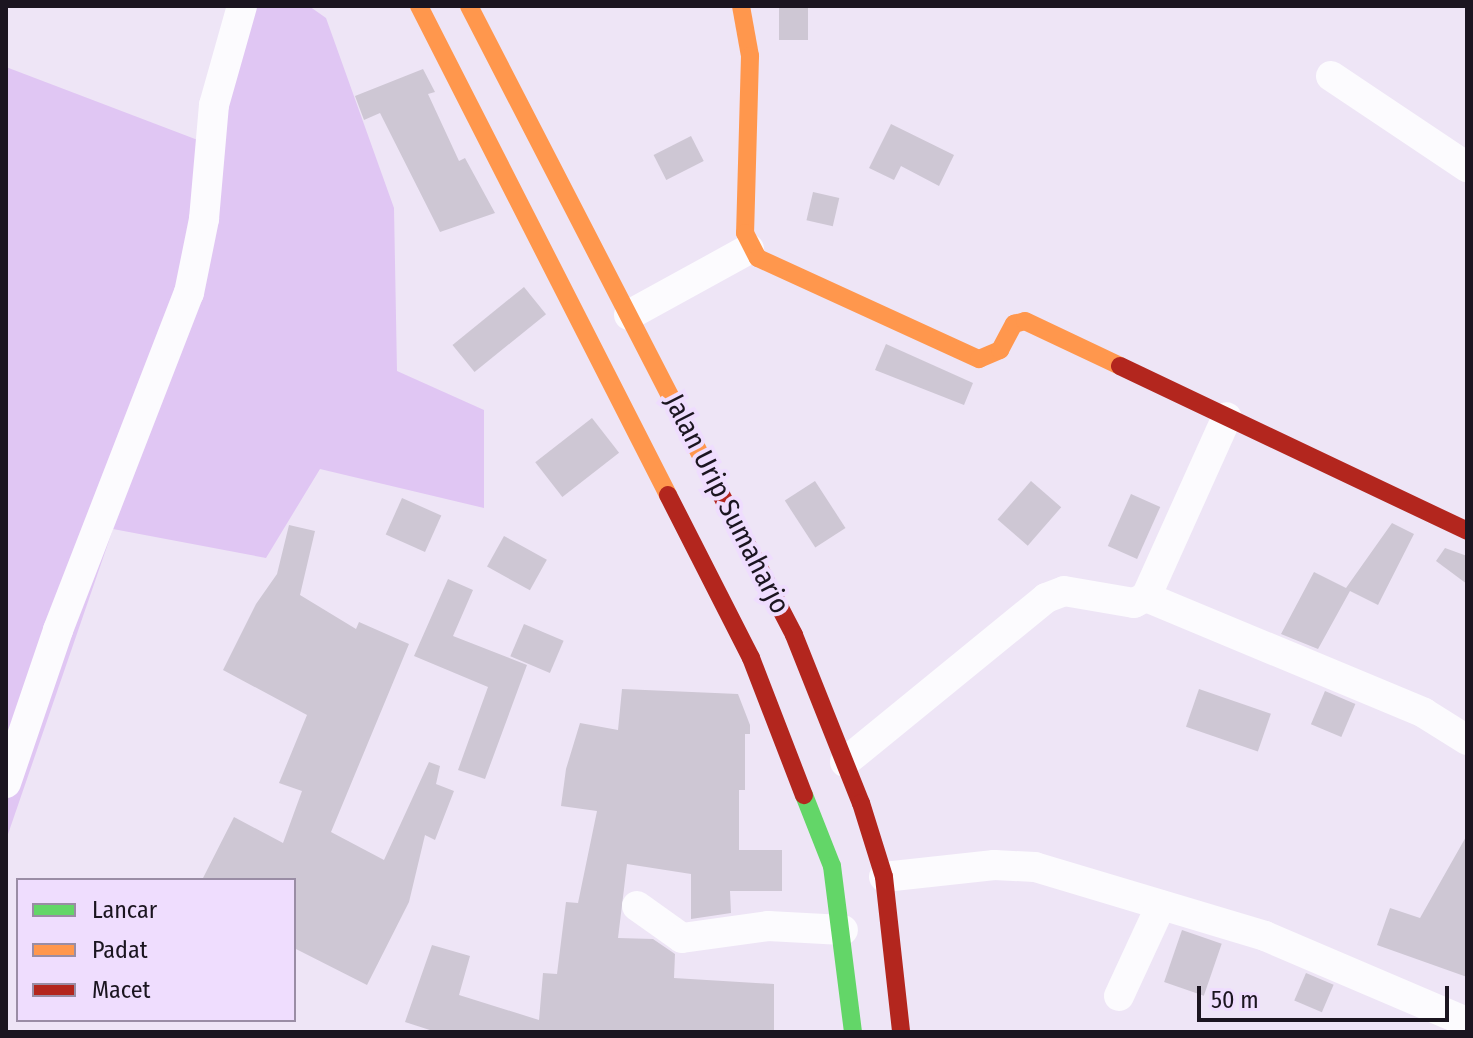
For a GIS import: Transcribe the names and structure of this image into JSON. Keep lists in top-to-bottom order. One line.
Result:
{"streets":{"main road":["Jalan Urip Sumaharjo"]},"legend":["Lancar","Padat","Macet"],"scale_bar":"50 m"}
